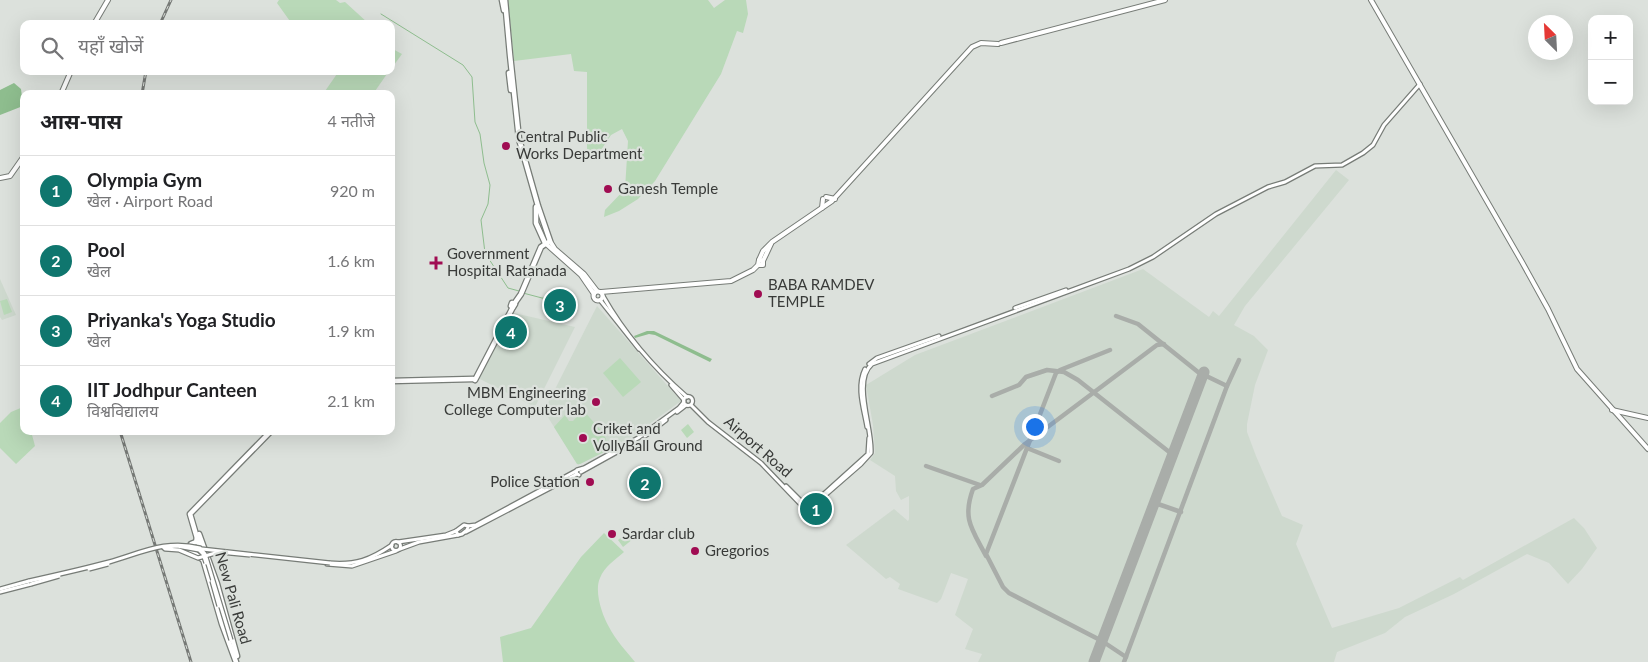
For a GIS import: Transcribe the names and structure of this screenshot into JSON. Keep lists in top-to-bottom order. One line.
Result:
{"streets":{"highway":["New Pali Road"],"main road":["Airport Road"]},"places":{"other":["Central Public Works Department","Ganesh Temple","BABA RAMDEV TEMPLE","MBM Engineering College Computer lab","Criket and VollyBall Ground","Police Station","Sardar club","Gregorios"],"health":["Government Hospital Ratanada"]},"north":"top left","page":{"map_buttons":["+","−"],"search":"यहाँ खोजें","heading":["आस-पास","4 नतीजे"],"list":[{"mark":"1","name":"Olympia Gym","note":"खेल · Airport Road","value":"920 m"},{"mark":"2","name":"Pool","note":"खेल","value":"1.6 km"},{"mark":"3","name":"Priyanka's Yoga Studio","note":"खेल","value":"1.9 km"},{"mark":"4","name":"IIT Jodhpur Canteen","note":"विश्वविद्यालय","value":"2.1 km"}],"pins":["3","4","2","1"]}}
